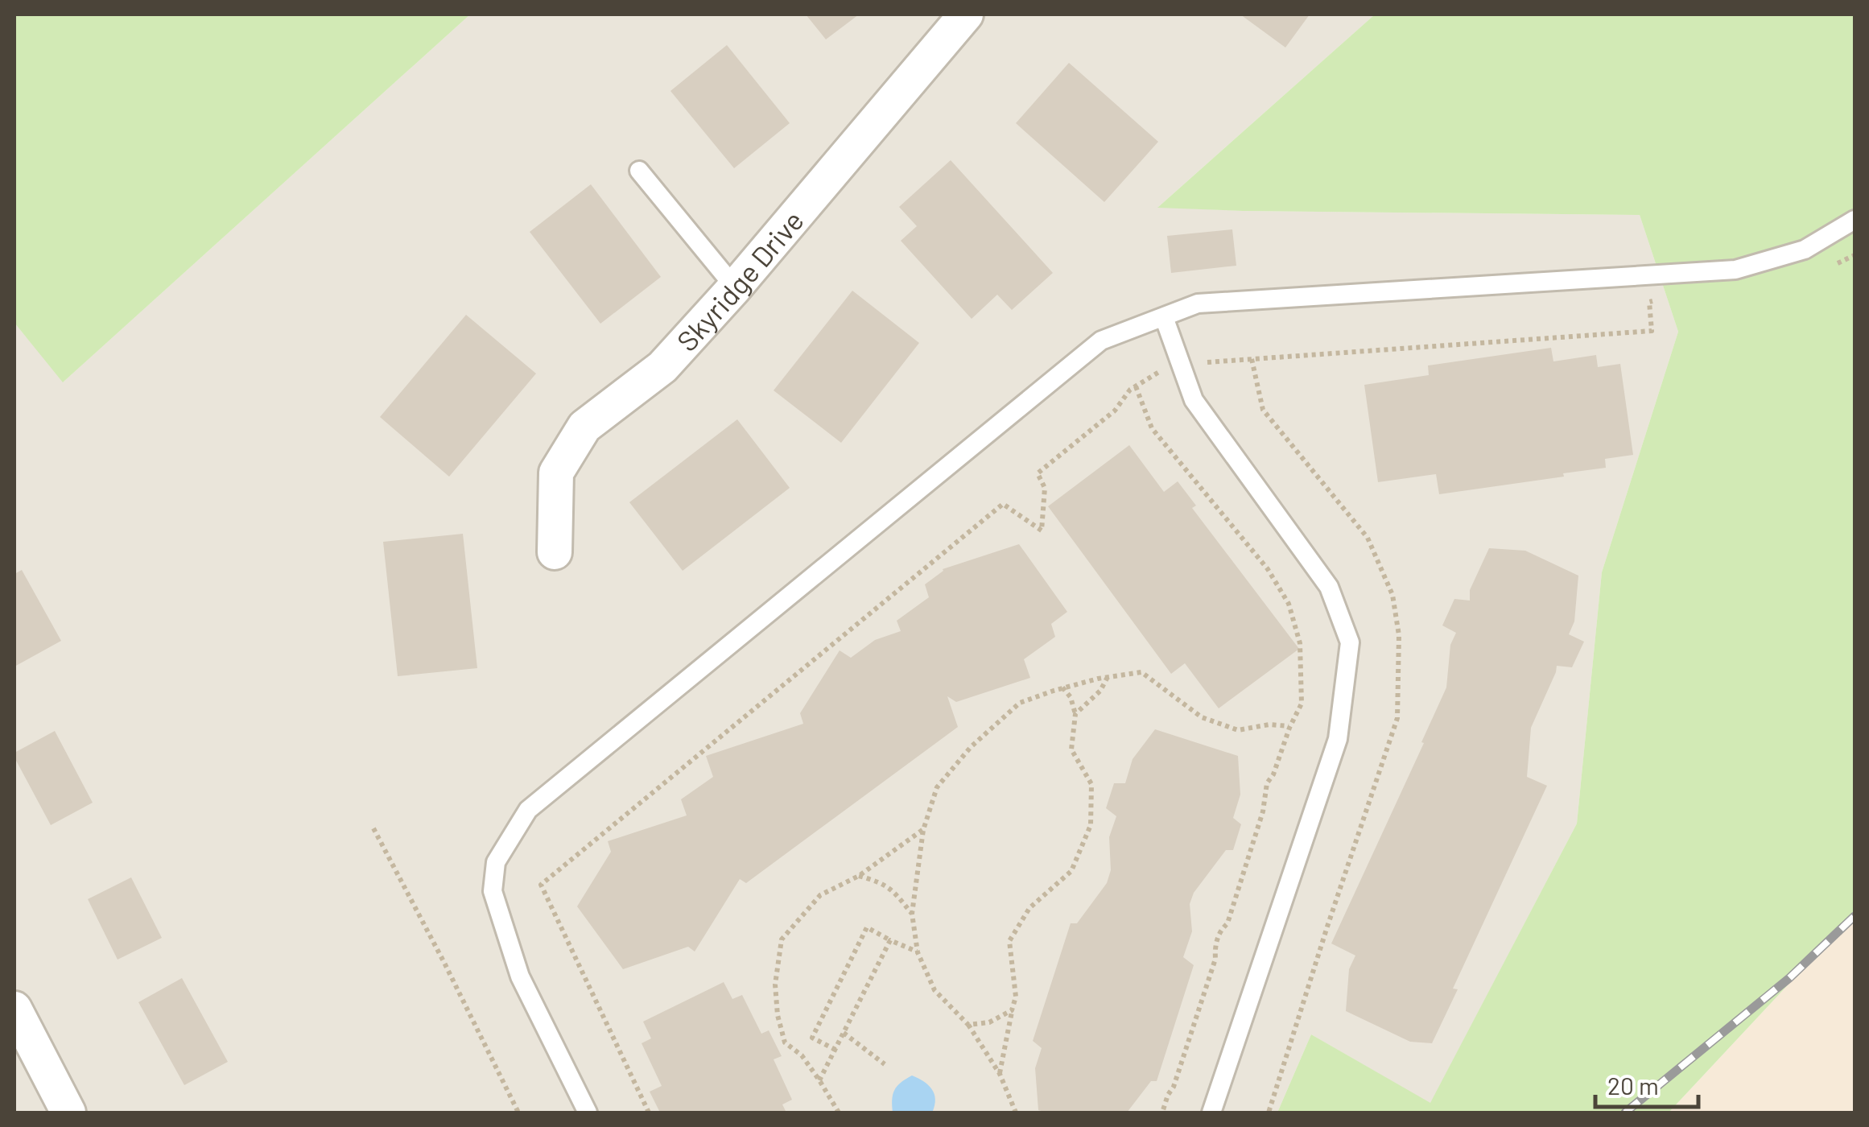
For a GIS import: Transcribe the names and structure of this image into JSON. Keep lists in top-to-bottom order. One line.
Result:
{"streets":{"street":["Skyridge Drive"]},"scale_bar":"20 m"}
